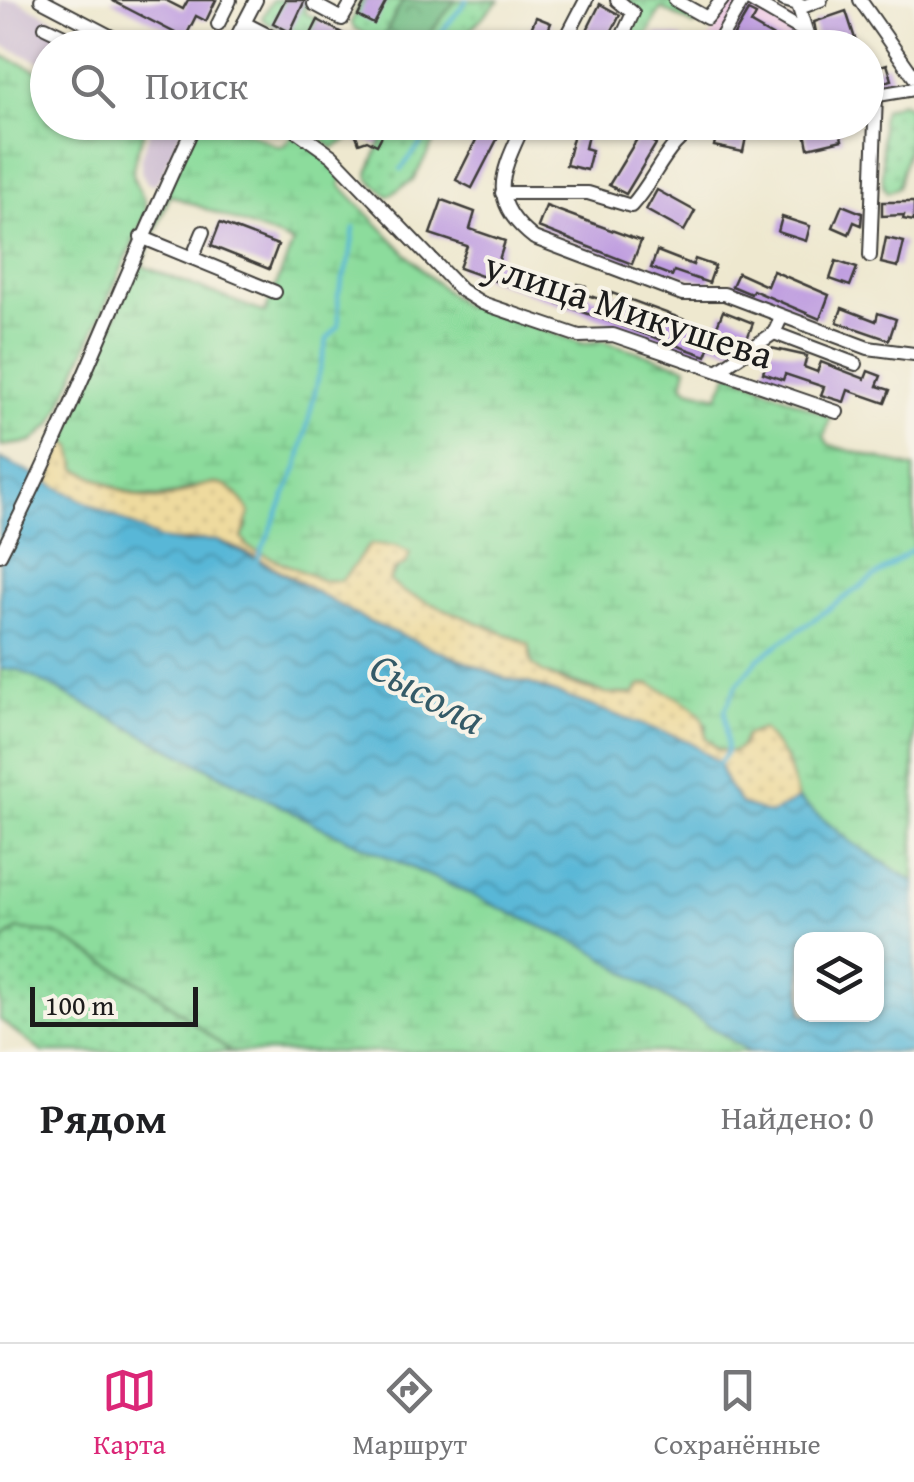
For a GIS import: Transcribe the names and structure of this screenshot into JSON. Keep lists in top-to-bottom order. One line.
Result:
{"streets":{"street":["улица Микушева"]},"water":["Сысола"],"scale_bar":"100 m","page":{"search":"Поиск","scale":"100 m","heading":["Рядом","Найдено: 0"],"nav":["Карта","Маршрут","Сохранённые"]}}
